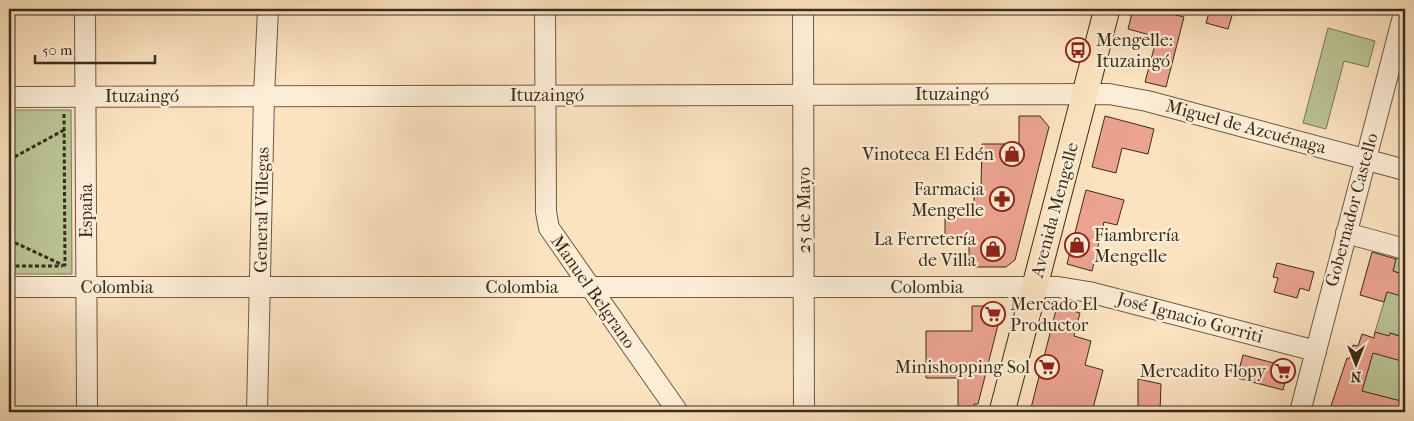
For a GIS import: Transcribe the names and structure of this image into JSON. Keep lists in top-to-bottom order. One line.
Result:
{"streets":{"main road":["Avenida Mengelle"],"street":["Ituzaingó","Miguel de Azcuénaga","General Villegas","25 de Mayo","Gobernador Castello","España","Colombia","Manuel Belgrano","José Ignacio Gorriti"]},"crossings":[["Ituzaingó","Miguel de Azcuénaga"],["Ituzaingó","General Villegas"],["Ituzaingó","25 de Mayo"],["Ituzaingó","Avenida Mengelle"],["Ituzaingó","España"],["Ituzaingó","Manuel Belgrano"],["Miguel de Azcuénaga","Avenida Mengelle"],["Miguel de Azcuénaga","Gobernador Castello"],["General Villegas","Colombia"],["25 de Mayo","Colombia"],["Avenida Mengelle","Colombia"],["Avenida Mengelle","José Ignacio Gorriti"],["Gobernador Castello","José Ignacio Gorriti"],["España","Colombia"],["Colombia","Manuel Belgrano"],["Colombia","José Ignacio Gorriti"]],"places":{"bus stop":["Mengelle: Ituzaingó"],"shop":["Vinoteca El Edén","Fiambrería Mengelle","La Ferretería de Villa"],"pharmacy":["Farmacia Mengelle"],"supermarket":["Mercado El Productor","Minishopping Sol","Mercadito Flopy"]},"scale_bar":"50 m","north":"bottom"}
